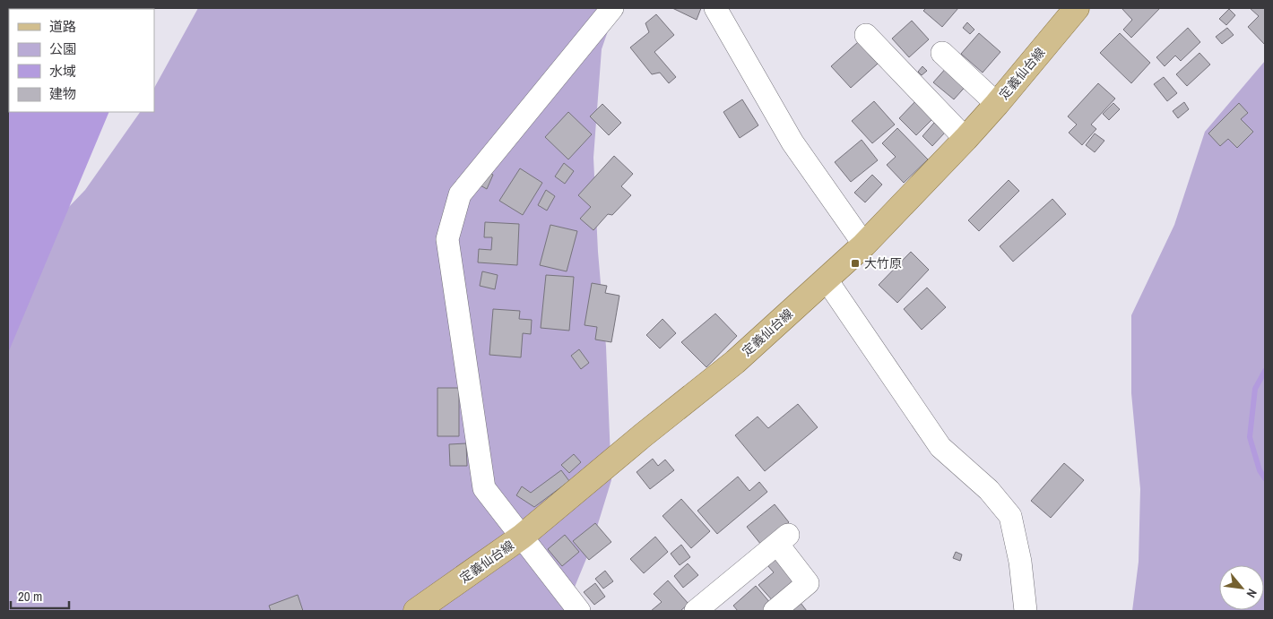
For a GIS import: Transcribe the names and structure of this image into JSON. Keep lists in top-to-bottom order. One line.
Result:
{"streets":{"main road":["定義仙台線"]},"places":{"transit":["大竹原"]},"legend":["道路","公園","水域","建物"],"scale_bar":"20 m","north":"bottom right"}
